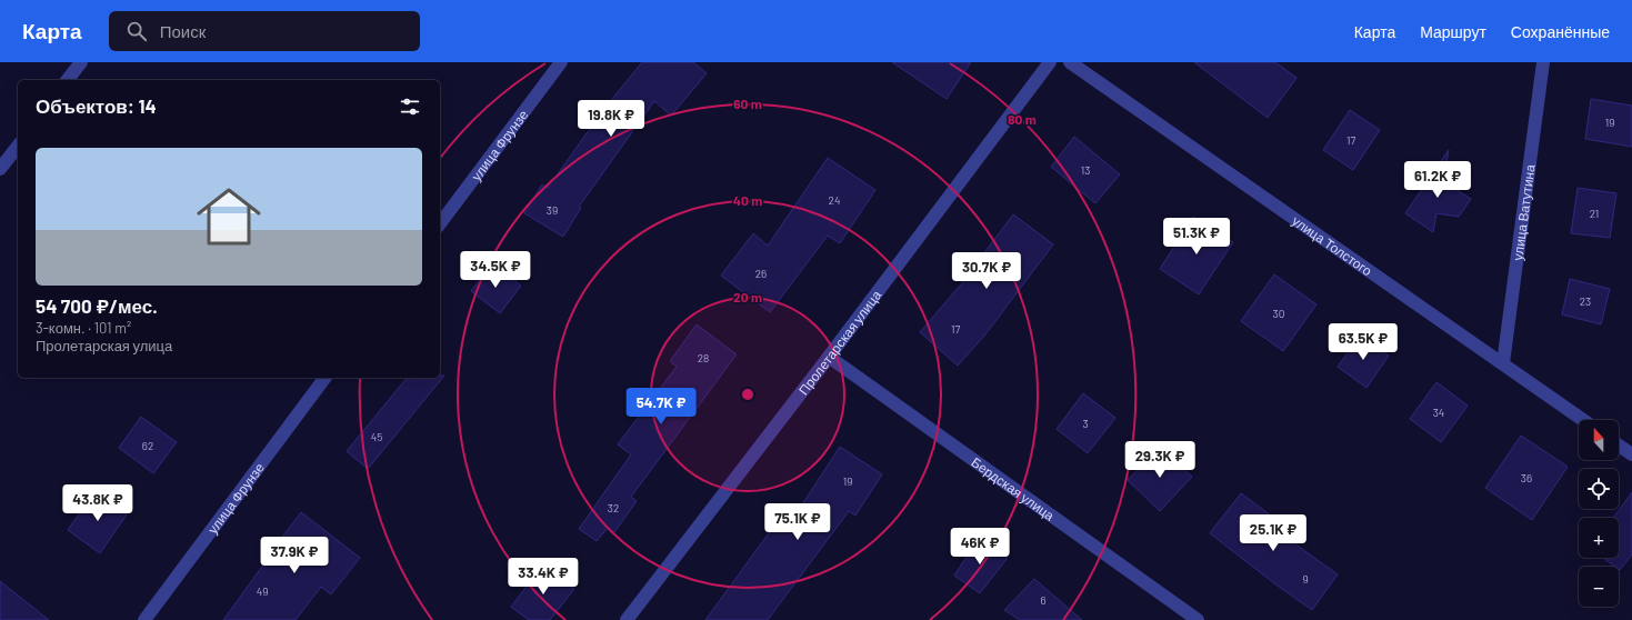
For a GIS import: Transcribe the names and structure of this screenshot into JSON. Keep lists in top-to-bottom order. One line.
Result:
{"streets":{"street":["улица Фрунзе","улица Ватутина","улица Толстого","Пролетарская улица","Бердская улица"]},"crossings":[["улица Ватутина","улица Толстого"],["Пролетарская улица","Бердская улица"]],"house_numbers":["19","17","13","24","39","21","26","23","30","17","28","34","3","45","62","36","19","32","9","49","6"],"north":"top","page":{"header":"Карта","search":"Поиск","nav":["Карта","Маршрут","Сохранённые"],"heading":"Объектов: 14","price":["19.8K ₽","61.2K ₽","51.3K ₽","34.5K ₽","30.7K ₽","63.5K ₽","54.7K ₽","29.3K ₽","43.8K ₽","75.1K ₽","25.1K ₽","46K ₽","37.9K ₽","33.4K ₽"],"list":[{"name":"54 700 ₽/мес.","note":"3-комн. · 101 m² · Пролетарская улица"}],"map_buttons":["+","−"]},"rings":["60 m","80 m","40 m","20 m"]}
